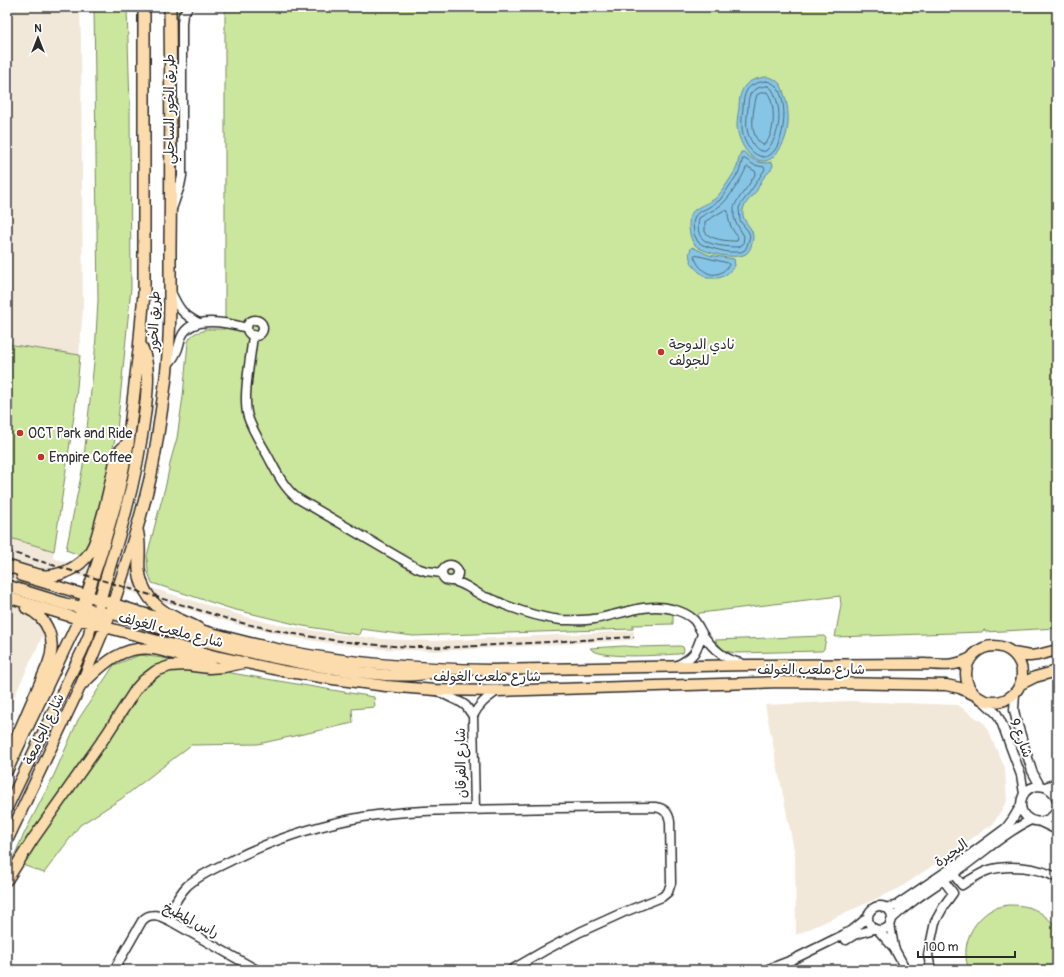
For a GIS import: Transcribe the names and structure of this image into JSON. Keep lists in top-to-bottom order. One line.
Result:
{"streets":{"highway":["طريق الخور"],"main road":["شارع ملعب الغولف","شارع الجامعة"],"street":["طريق الخور الساحلي","شارع 9","شارع الفرقان","البحيرة","راس المطبخ"]},"crossings":[["طريق الخور الساحلي","طريق الخور"],["طريق الخور","شارع ملعب الغولف"],["طريق الخور","شارع الجامعة"],["شارع ملعب الغولف","شارع الجامعة"],["شارع ملعب الغولف","شارع 9"],["شارع ملعب الغولف","شارع الفرقان"],["شارع 9","البحيرة"]],"places":["نادي الدوحة للجولف","OCT Park and Ride","Empire Coffee"],"scale_bar":"100 m","north":"top"}
